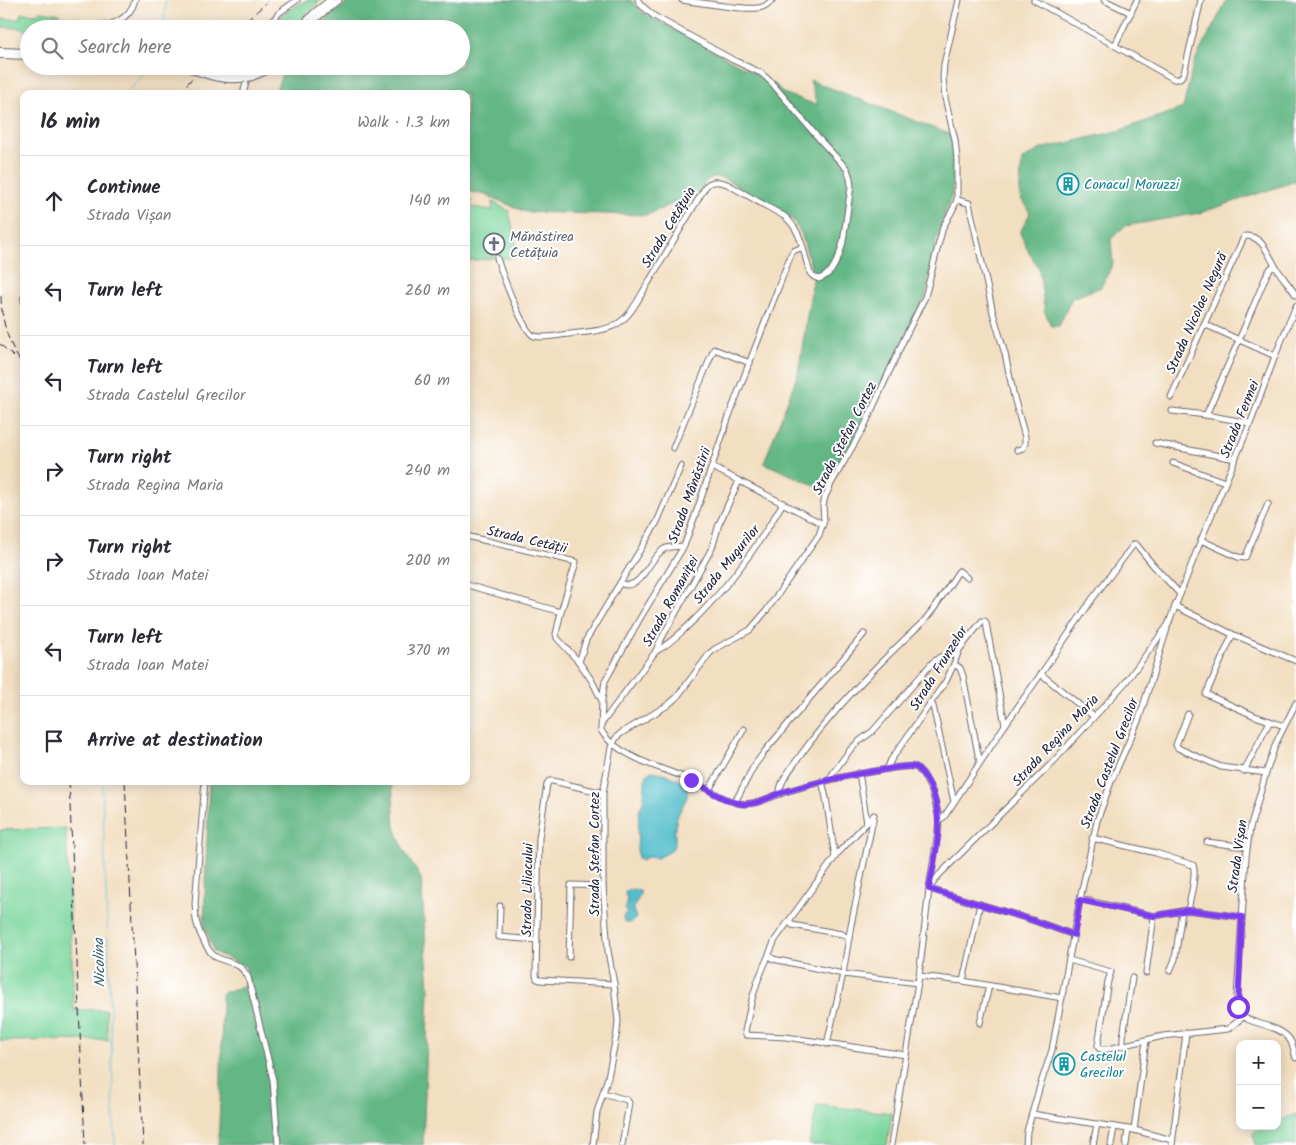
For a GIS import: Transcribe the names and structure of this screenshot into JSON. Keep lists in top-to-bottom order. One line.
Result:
{"streets":{"street":["Strada Cetățuia","Strada Nicolae Negură","Strada Fermei","Strada Ștefan Cortez","Strada Mânăstirii","Strada Cetății","Strada Mugurilor","Strada Romaniței","Strada Frunzelor","Strada Regina Maria","Strada Castelul Grecilor","Strada Vișan","Strada Liliacului"]},"crossings":[["Strada Cetățuia","Strada Mânăstirii"],["Strada Fermei","Strada Regina Maria"],["Strada Ștefan Cortez","Strada Liliacului"],["Strada Mânăstirii","Strada Cetății"],["Strada Mânăstirii","Strada Romaniței"],["Strada Mugurilor","Strada Romaniței"],["Strada Regina Maria","Strada Castelul Grecilor"]],"water":["Nicolina"],"places":{"building":["Conacul Moruzzi","Castelul Grecilor"],"church":["Mănăstirea Cetățuia"]},"page":{"search":"Search here","heading":["16 min","Walk · 1.3 km"],"list":[["Continue","Strada Vișan","140 m"],["Turn left","260 m"],["Turn left","Strada Castelul Grecilor","60 m"],["Turn right","Strada Regina Maria","240 m"],["Turn right","Strada Ioan Matei","200 m"],["Turn left","Strada Ioan Matei","370 m"],"Arrive at destination"],"map_buttons":["+","−"]}}
